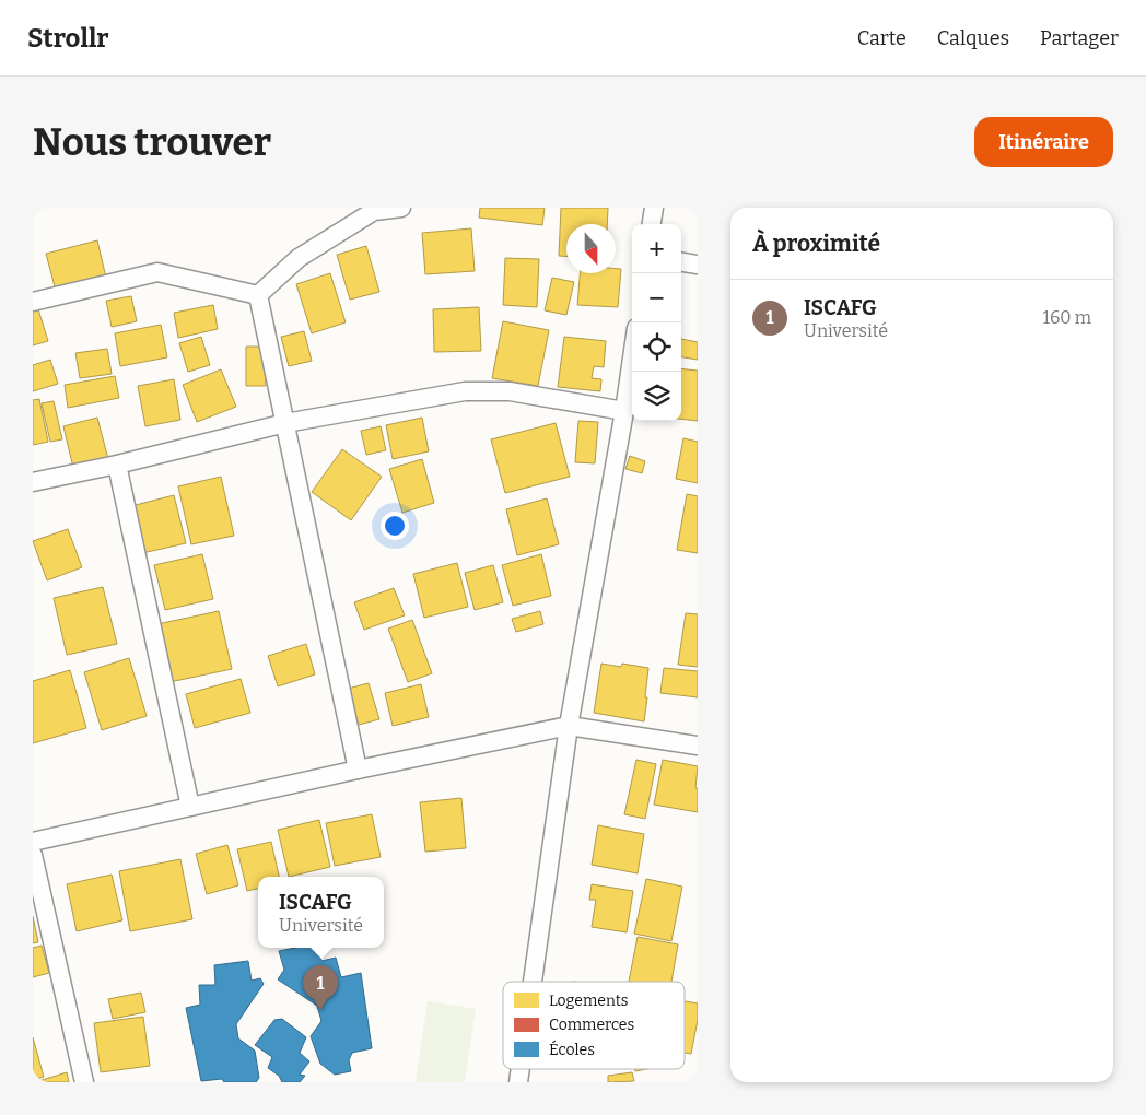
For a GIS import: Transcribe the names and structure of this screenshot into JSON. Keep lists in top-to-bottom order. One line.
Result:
{"legend":["Logements","Commerces","Écoles"],"north":"bottom","page":{"header":"Strollr","nav":["Carte","Calques","Partager"],"buttons":"Itinéraire","title":"Nous trouver","heading":"À proximité","map_buttons":["+","−"],"list":[{"mark":"1","name":"ISCAFG","note":"Université","value":"160 m"}],"popup":["ISCAFG","Université"],"pins":"1"}}
